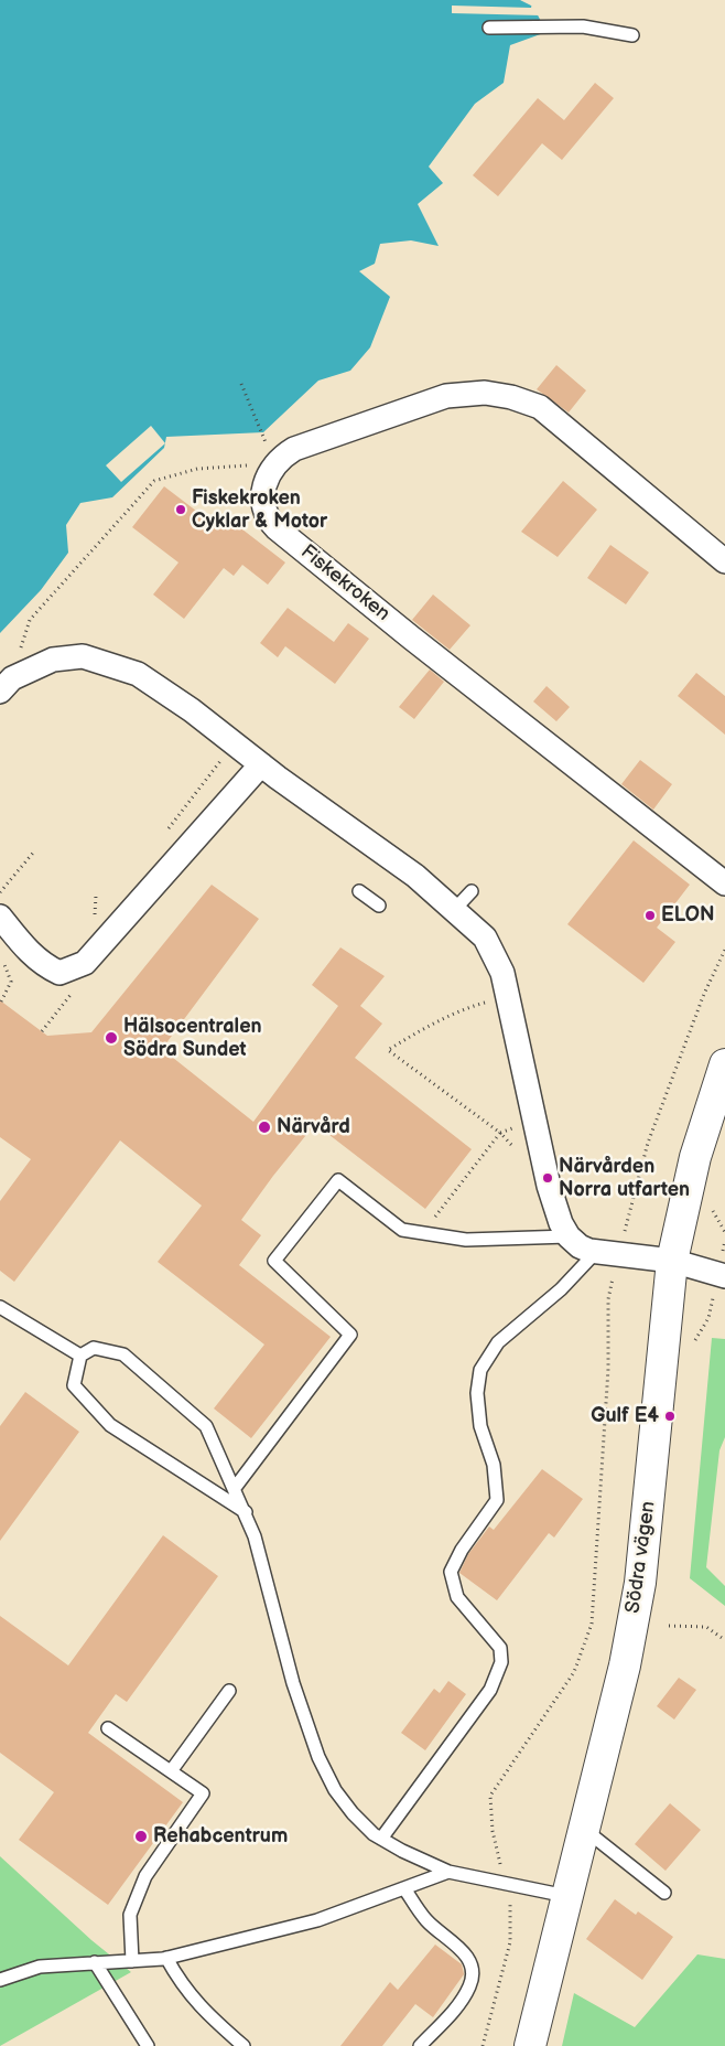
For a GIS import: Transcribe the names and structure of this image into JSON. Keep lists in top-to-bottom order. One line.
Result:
{"streets":{"highway":["Södra vägen"],"street":["Fiskekroken"]},"places":["Fiskekroken Cyklar & Motor","ELON","Hälsocentralen Södra Sundet","Närvård","Närvården Norra utfarten","Gulf E4","Rehabcentrum"]}
